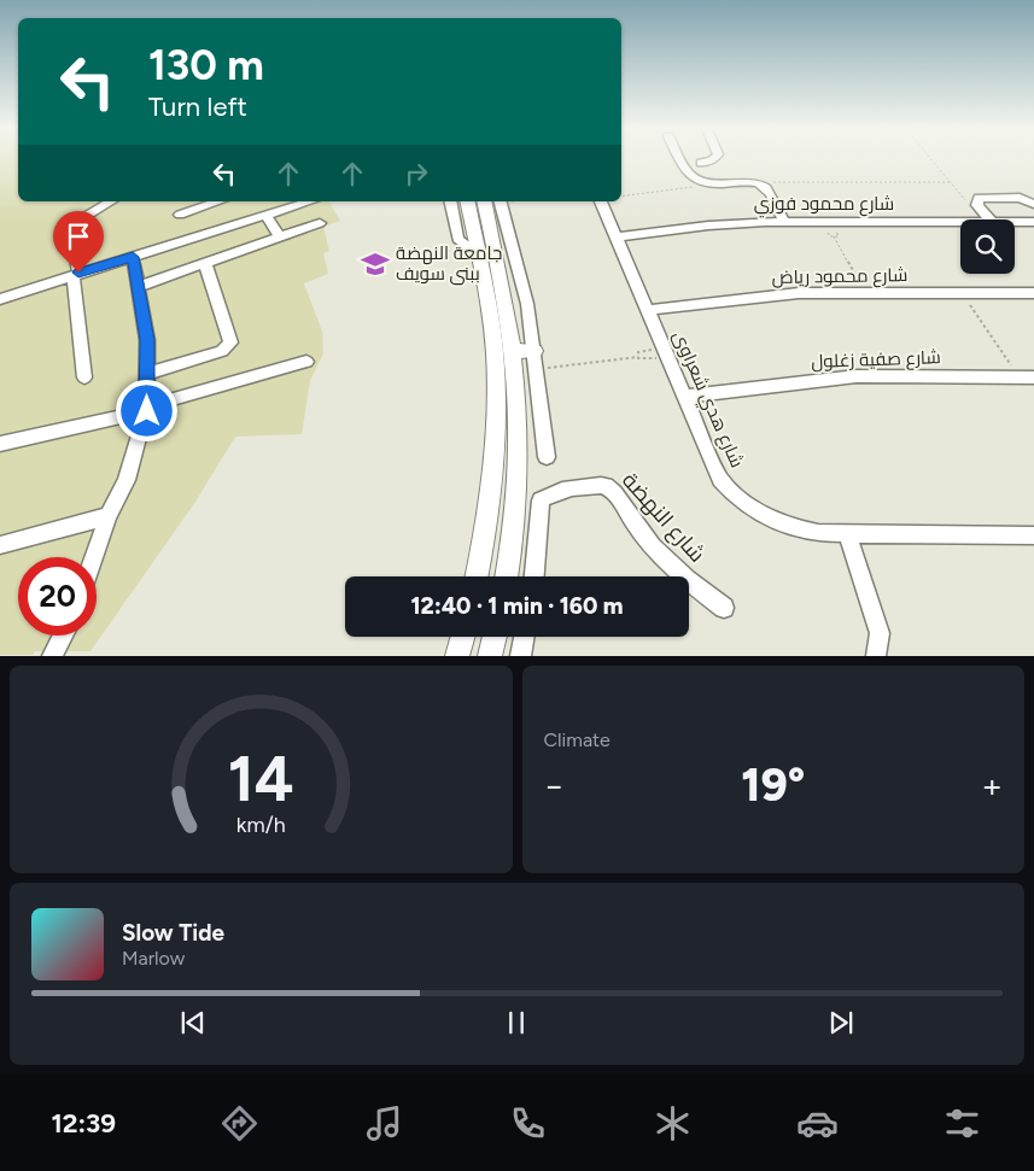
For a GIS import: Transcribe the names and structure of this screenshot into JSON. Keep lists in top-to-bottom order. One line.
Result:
{"streets":{"street":["شارع محمود فوزي","شارع محمود رياض","شارع صفية زغلول","شارع هدي شعراوى","شارع النهضة"]},"crossings":[["شارع محمود فوزي","شارع هدي شعراوى"],["شارع محمود رياض","شارع هدي شعراوى"],["شارع صفية زغلول","شارع هدي شعراوى"]],"places":{"school or university":["جامعة النهضة ببنى سويف"]},"page":{"turn":["130 m","Turn left"],"limit":"20","trip":"12:40 · 1 min · 160 m","tile":"Climate","heat":["−","19°","+"],"song":["Slow Tide","Marlow"],"tabs":"12:39","gauge":["14","km/h"]}}
